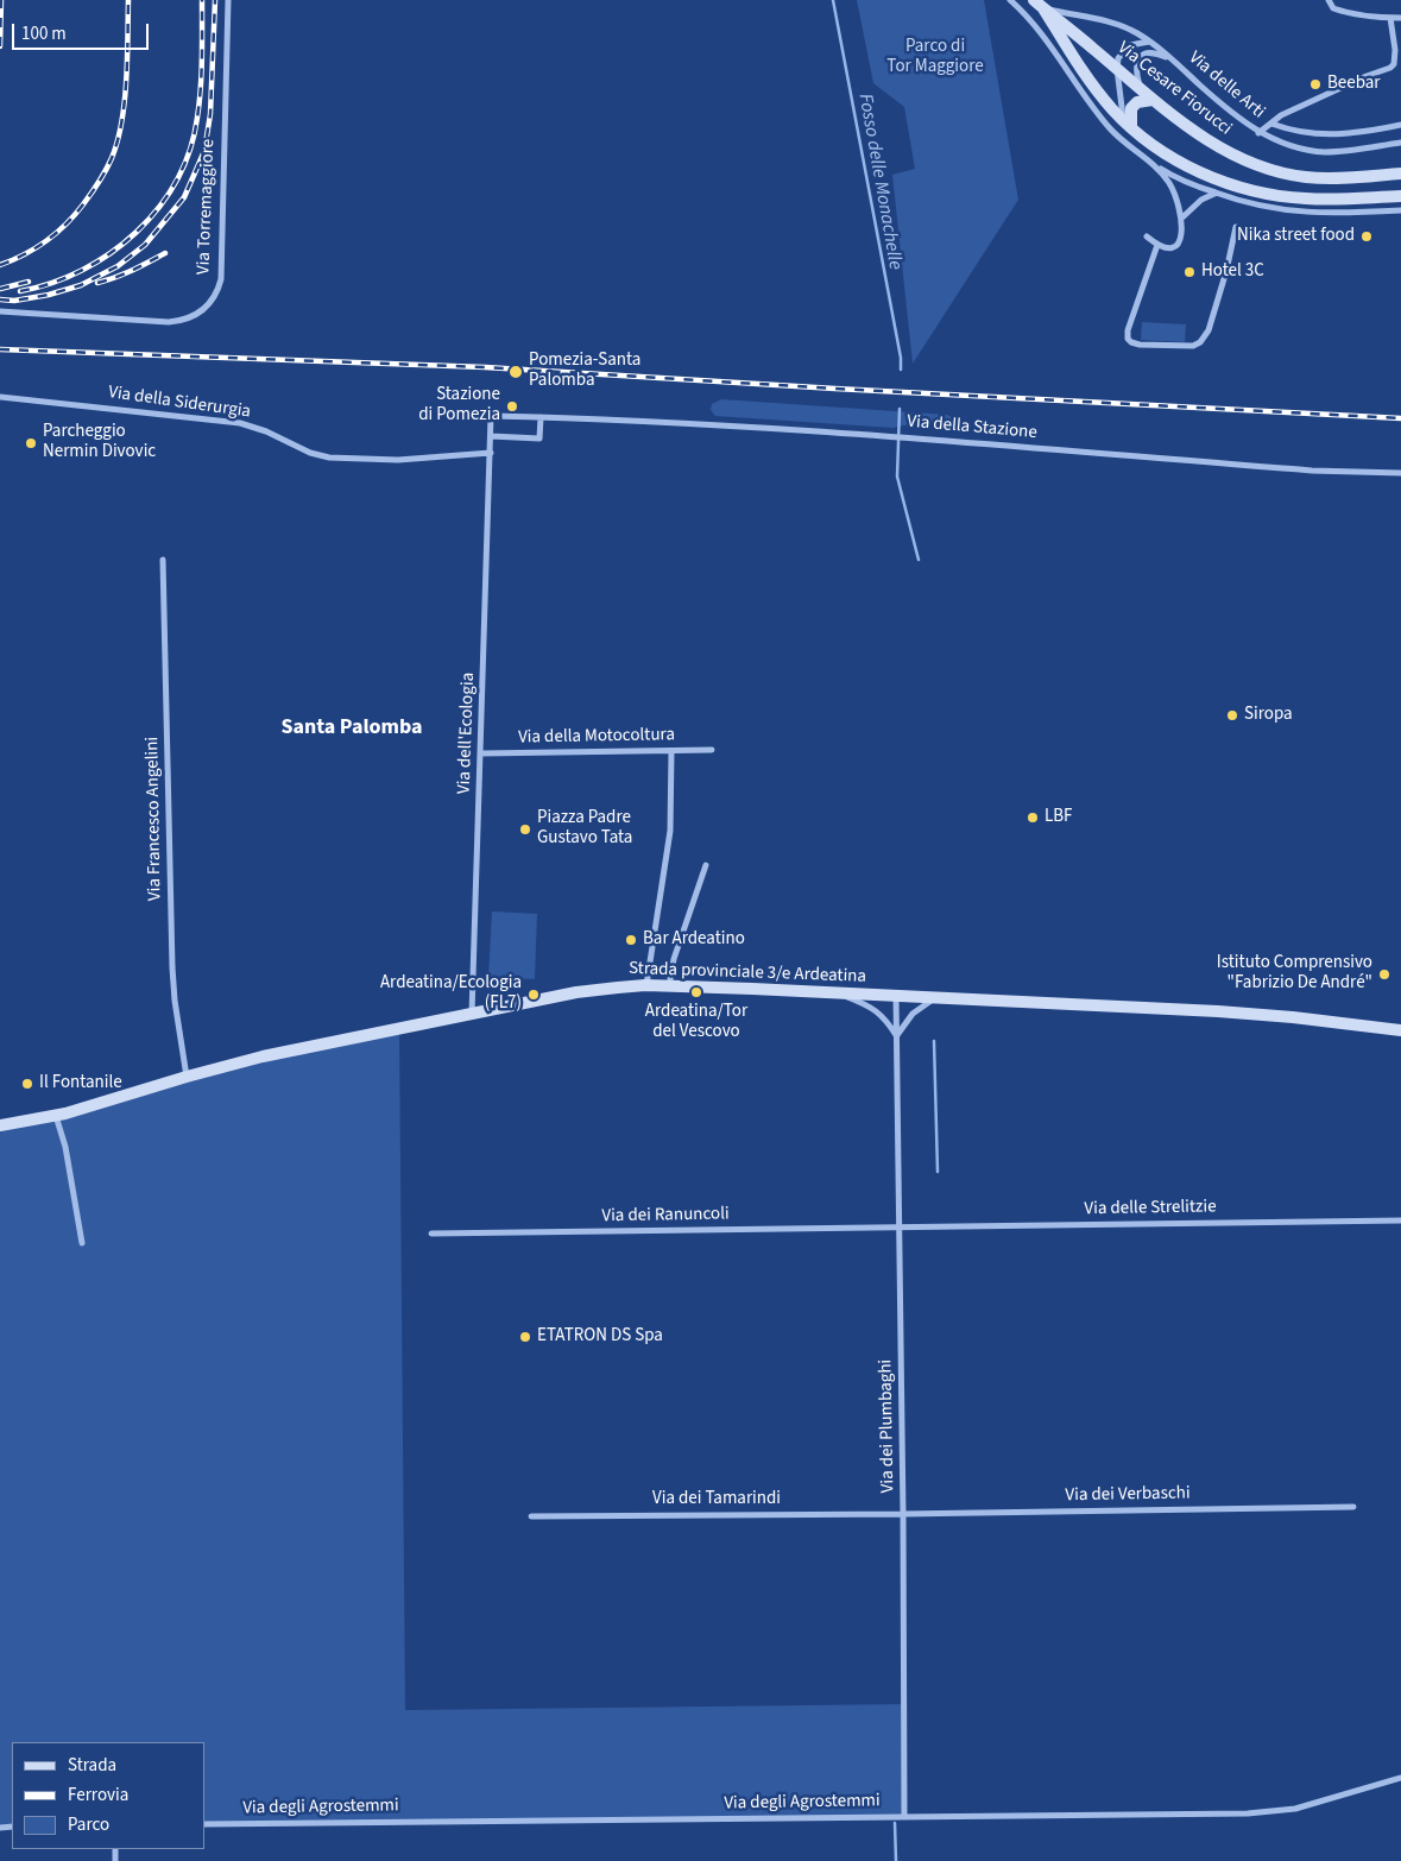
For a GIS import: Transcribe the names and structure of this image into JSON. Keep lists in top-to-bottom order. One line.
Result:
{"streets":{"main road":["Via Cesare Fiorucci","Strada provinciale 3/e Ardeatina"],"street":["Via delle Arti","Via Torremaggiore","Via della Siderurgia","Via della Stazione","Via dell'Ecologia","Via della Motocoltura","Via Francesco Angelini","Via delle Strelitzie","Via dei Ranuncoli","Via dei Plumbaghi","Via dei Verbaschi","Via dei Tamarindi","Via degli Agrostemmi"]},"crossings":[["Via delle Arti","Via Cesare Fiorucci"],["Via della Siderurgia","Via dell'Ecologia"],["Via dell'Ecologia","Via della Motocoltura"],["Via dell'Ecologia","Strada provinciale 3/e Ardeatina"],["Via Francesco Angelini","Strada provinciale 3/e Ardeatina"],["Strada provinciale 3/e Ardeatina","Via dei Plumbaghi"],["Via delle Strelitzie","Via dei Ranuncoli"],["Via delle Strelitzie","Via dei Plumbaghi"],["Via dei Ranuncoli","Via dei Plumbaghi"],["Via dei Plumbaghi","Via dei Verbaschi"],["Via dei Plumbaghi","Via dei Tamarindi"],["Via dei Plumbaghi","Via degli Agrostemmi"],["Via dei Verbaschi","Via dei Tamarindi"]],"districts":["Santa Palomba"],"water":["Fosso delle Monachelle"],"parks":["Parco di Tor Maggiore"],"places":["Beebar","Nika street food","Hotel 3C","Pomezia-Santa Palomba","Stazione di Pomezia","Parcheggio Nermin Divovic","Siropa","LBF","Piazza Padre Gustavo Tata","Bar Ardeatino","Istituto Comprensivo \"Fabrizio De André\"","Ardeatina/Tor del Vescovo","Ardeatina/Ecologia (FL7)","Il Fontanile","ETATRON DS Spa"],"legend":["Strada","Ferrovia","Parco"],"scale_bar":"100 m"}
